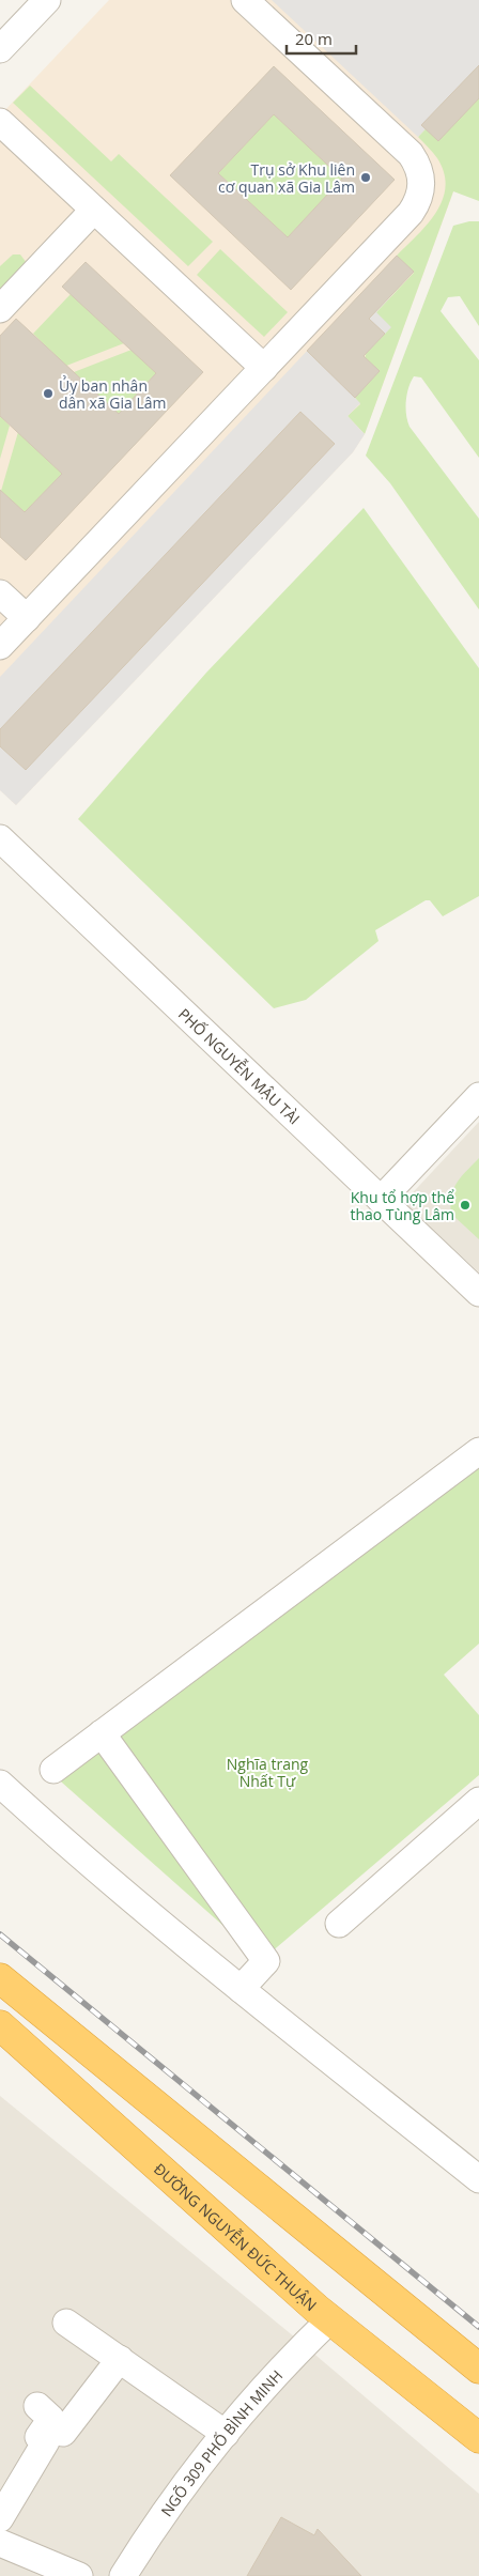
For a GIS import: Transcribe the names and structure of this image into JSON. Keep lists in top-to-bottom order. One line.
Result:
{"streets":{"highway":["ĐƯỜNG NGUYỄN ĐỨC THUẬN"],"street":["PHỐ NGUYỄN MẬU TÀI","NGÕ 309 PHỐ BÌNH MINH"]},"crossings":[["ĐƯỜNG NGUYỄN ĐỨC THUẬN","NGÕ 309 PHỐ BÌNH MINH"]],"parks":["Nghĩa trang Nhất Tự"],"places":["Trụ sở Khu liên cơ quan xã Gia Lâm","Ủy ban nhân dân xã Gia Lâm","Khu tổ hợp thể thao Tùng Lâm"],"scale_bar":"20 m"}
